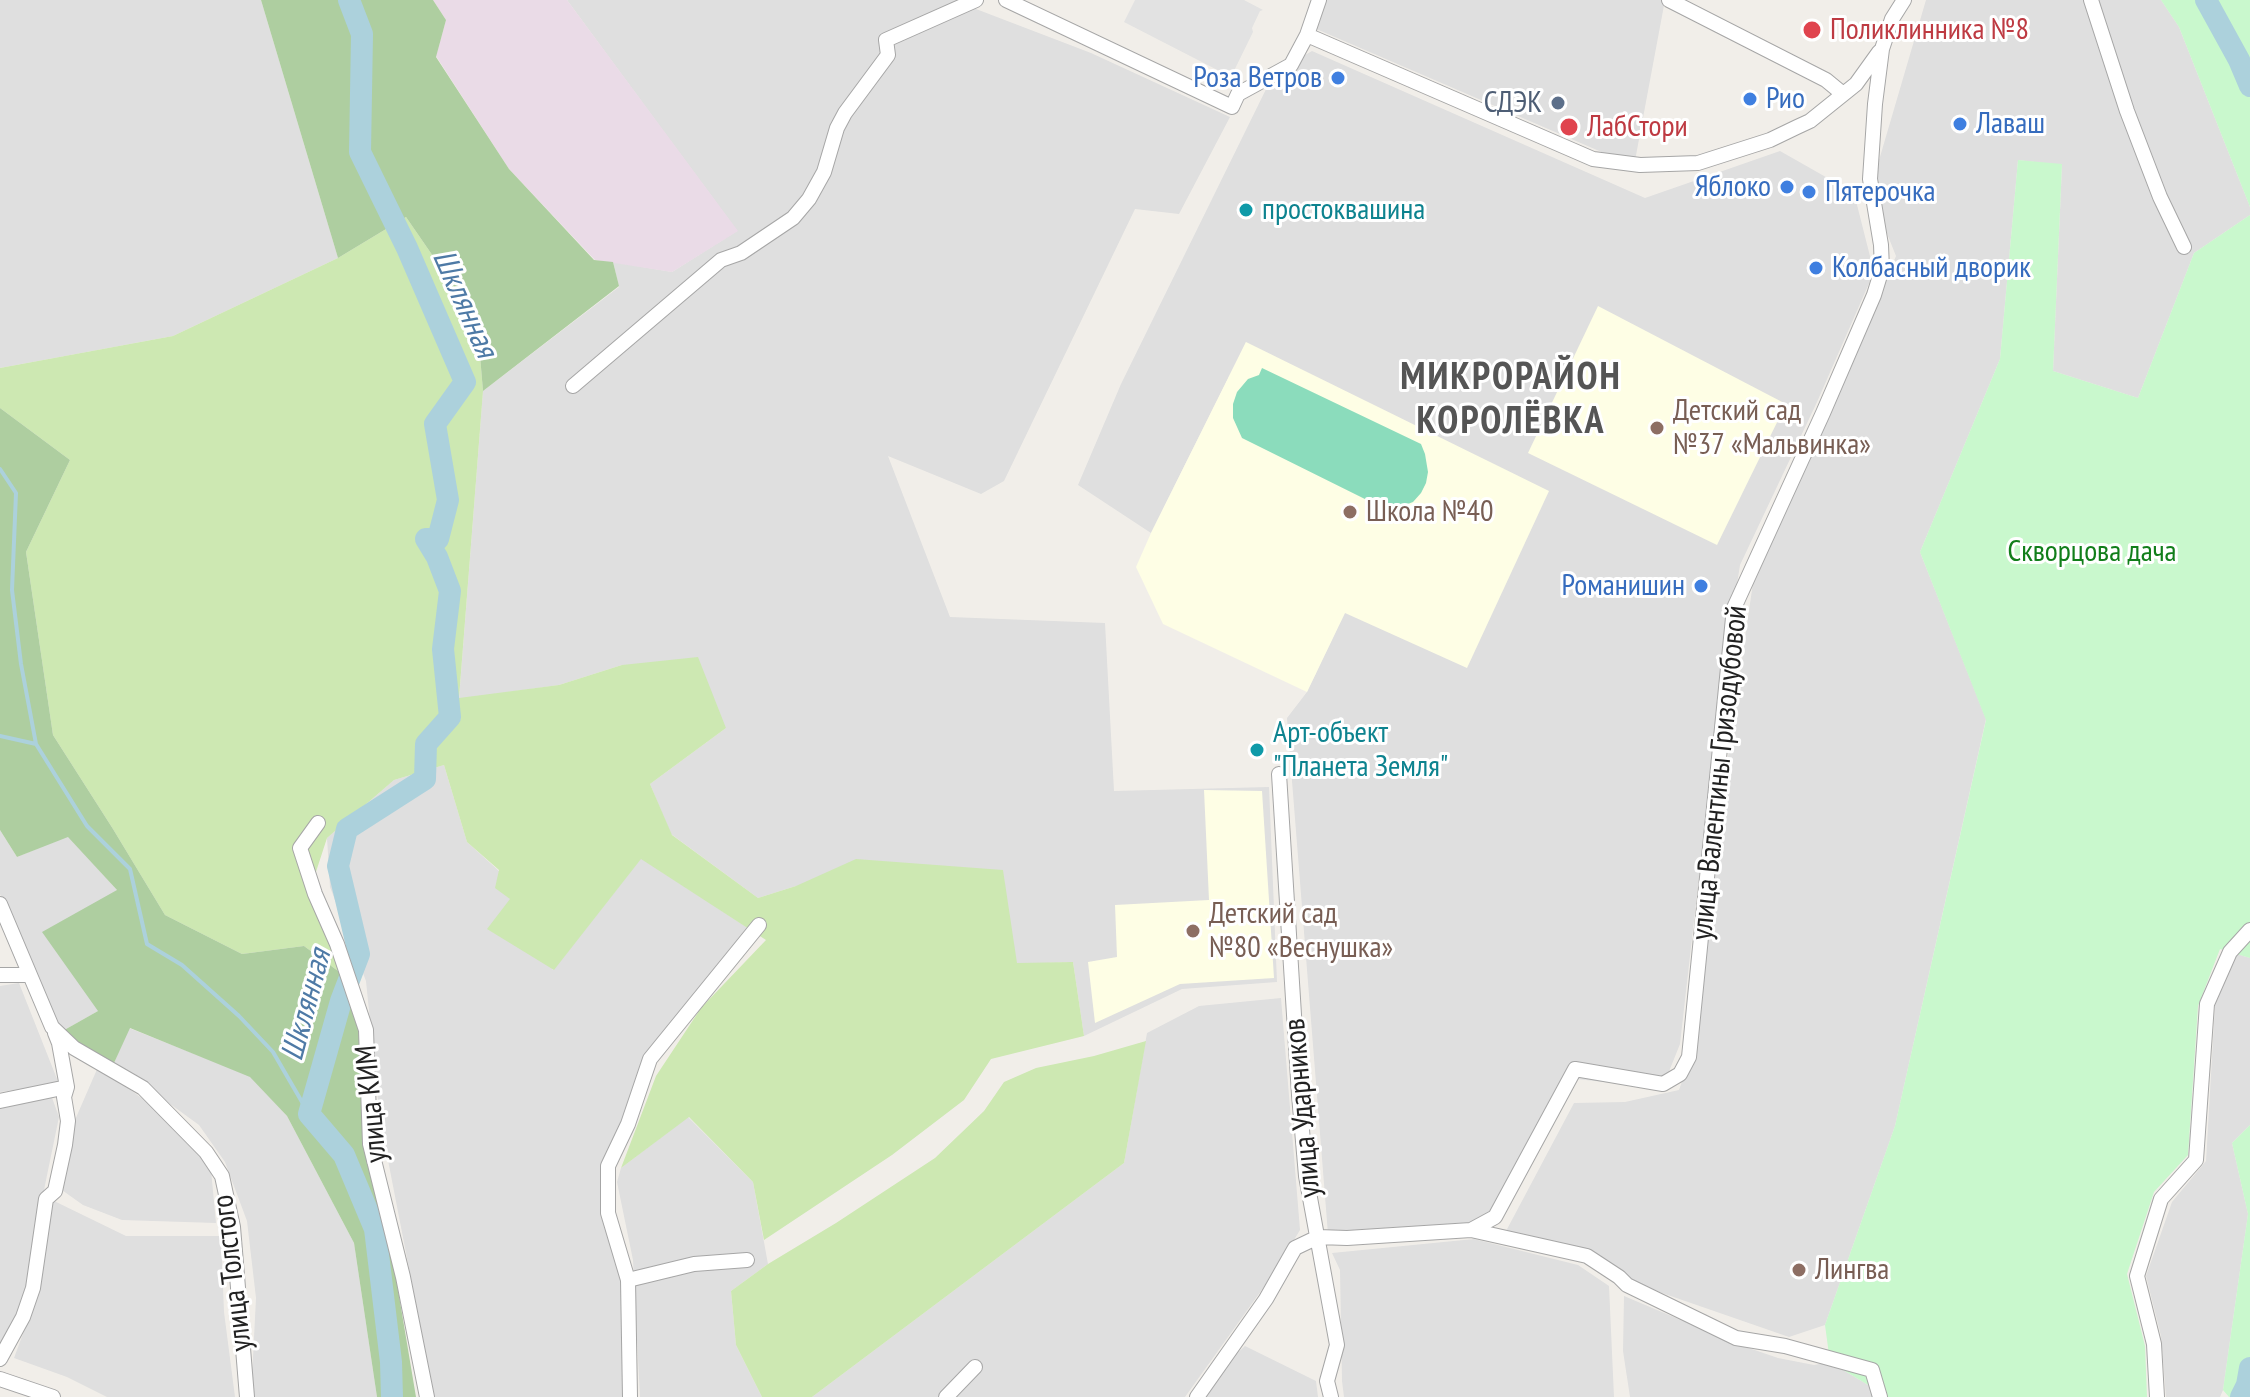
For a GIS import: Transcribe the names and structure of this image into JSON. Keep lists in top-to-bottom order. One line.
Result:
{"streets":{"street":["улица Валентины Гризодубовой","улица КИМ","улица Ударников","улица Толстого"]},"districts":["МИКРОРАЙОН КОРОЛЁВКА"],"water":["Шклянная"],"parks":["Скворцова дача"],"places":["Поликлинника №8","Роза Ветров","Рио","СДЭК","Лаваш","ЛабСтори","Яблоко","Пятерочка","простоквашина","Колбасный дворик","Детский сад №37 «Мальвинка»","Школа №40","Романишин","Арт-объект \"Планета Земля\"","Детский сад №80 «Веснушка»","Лингва"]}
